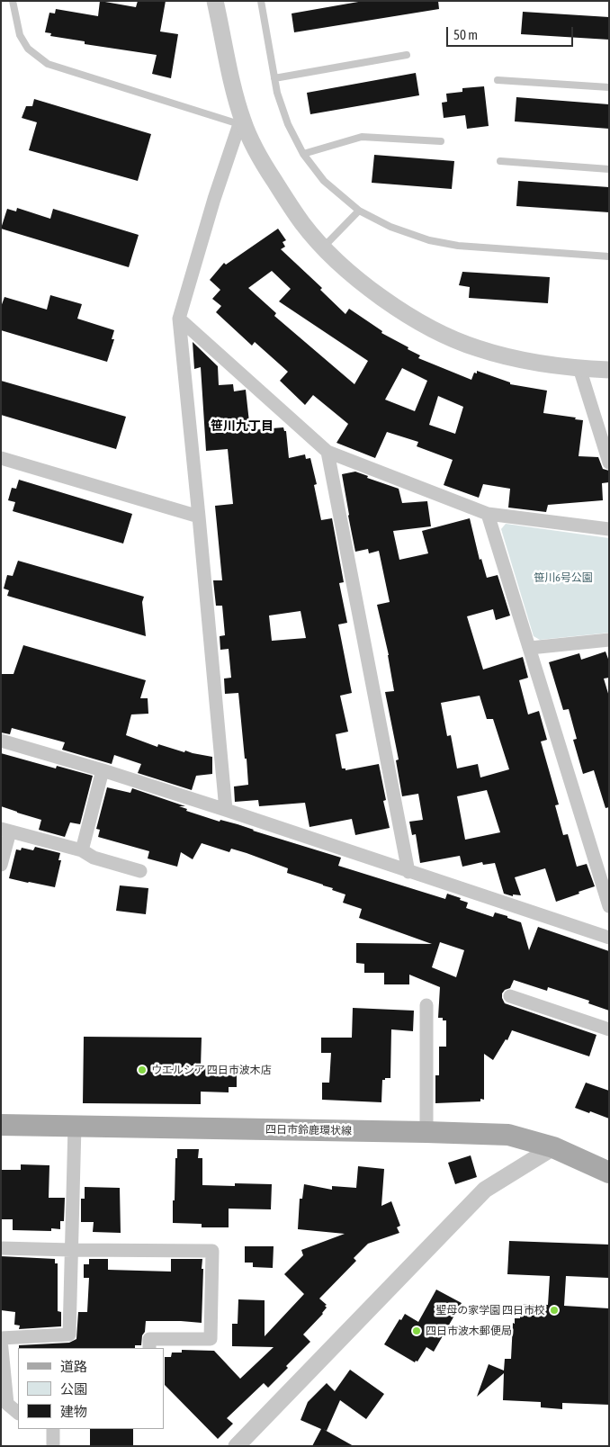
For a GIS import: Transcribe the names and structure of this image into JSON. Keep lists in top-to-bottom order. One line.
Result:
{"streets":{"main road":["四日市鈴鹿環状線"]},"districts":["笹川九丁目"],"parks":["笹川6号公園"],"places":["ウエルシア 四日市波木店","聖母の家学園 四日市校","四日市波木郵便局"],"legend":["道路","公園","建物"],"scale_bar":"50 m"}
